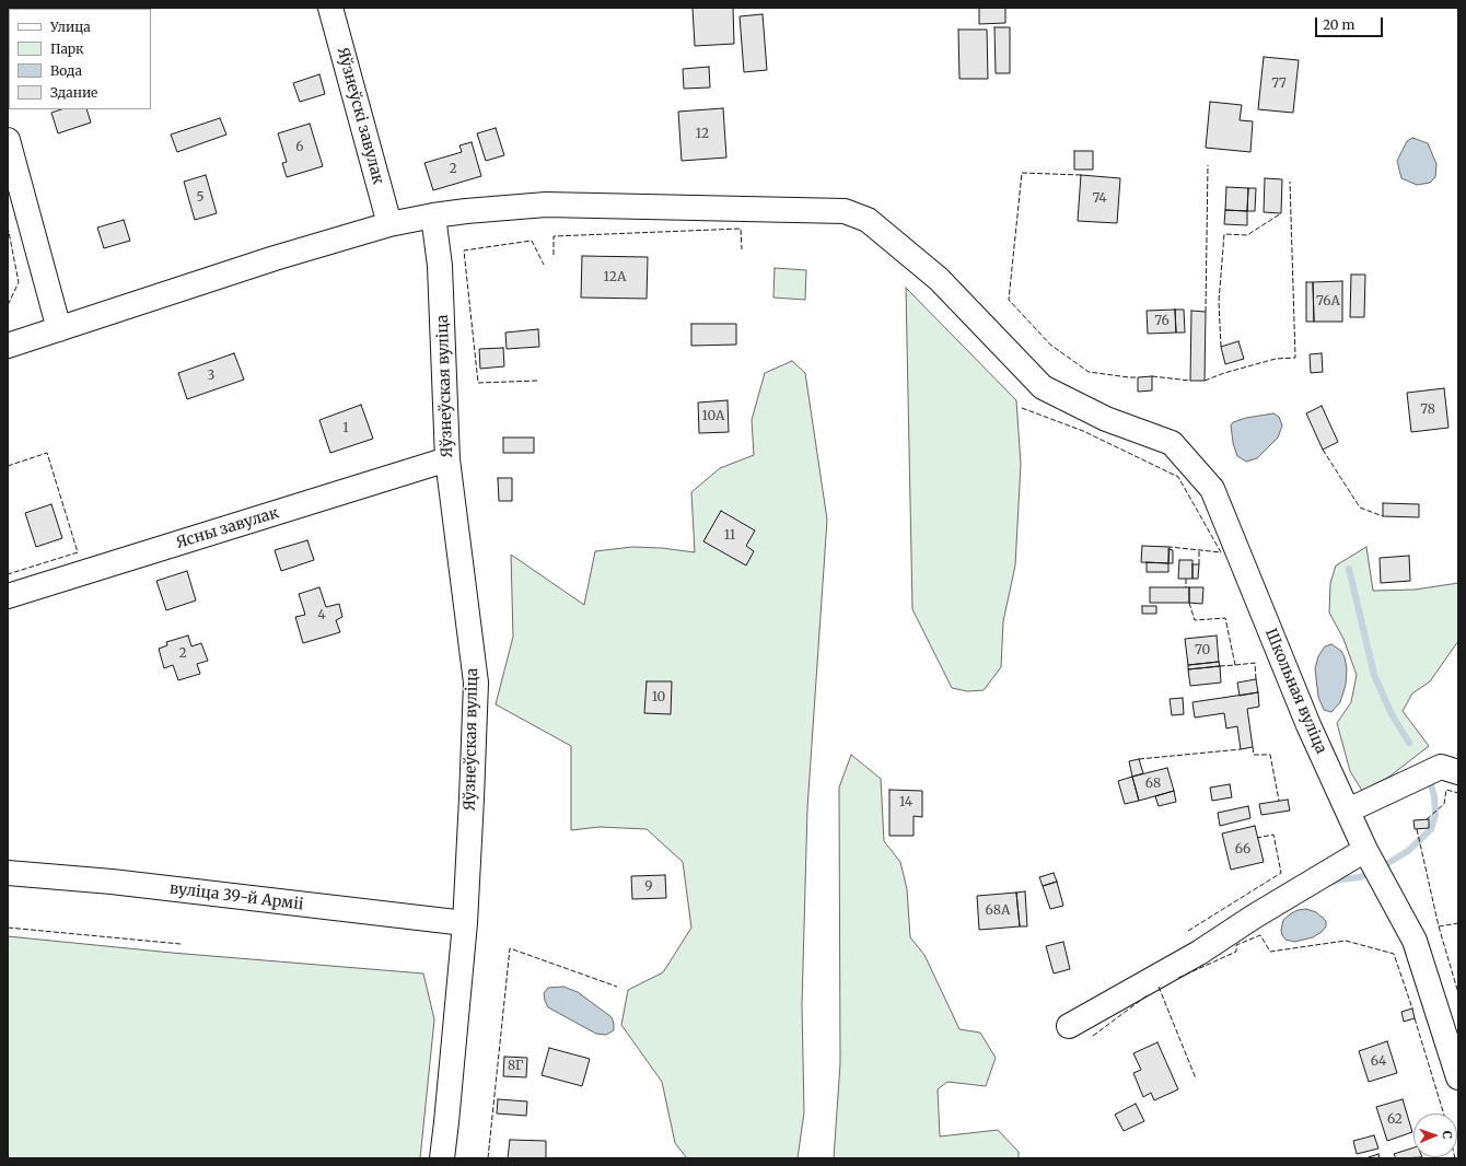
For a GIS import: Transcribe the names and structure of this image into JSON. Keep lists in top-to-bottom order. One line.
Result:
{"streets":{"street":["Яўзнеўскі завулак","Яўзнеўская вуліца","Ясны завулак","Школьная вуліца","вуліца 39-й Арміі"]},"crossings":[["Яўзнеўскі завулак","Школьная вуліца"],["Яўзнеўская вуліца","Ясны завулак"],["Яўзнеўская вуліца","Школьная вуліца"],["Яўзнеўская вуліца","вуліца 39-й Арміі"]],"house_numbers":["77","12","6","2","5","74","12А","76А","76","3","78","10А","1","11","4","70","2","10","68","14","66","9","68А","64","8Г","62"],"legend":["Улица","Парк","Вода","Здание"],"scale_bar":"20 m","north":"right"}
